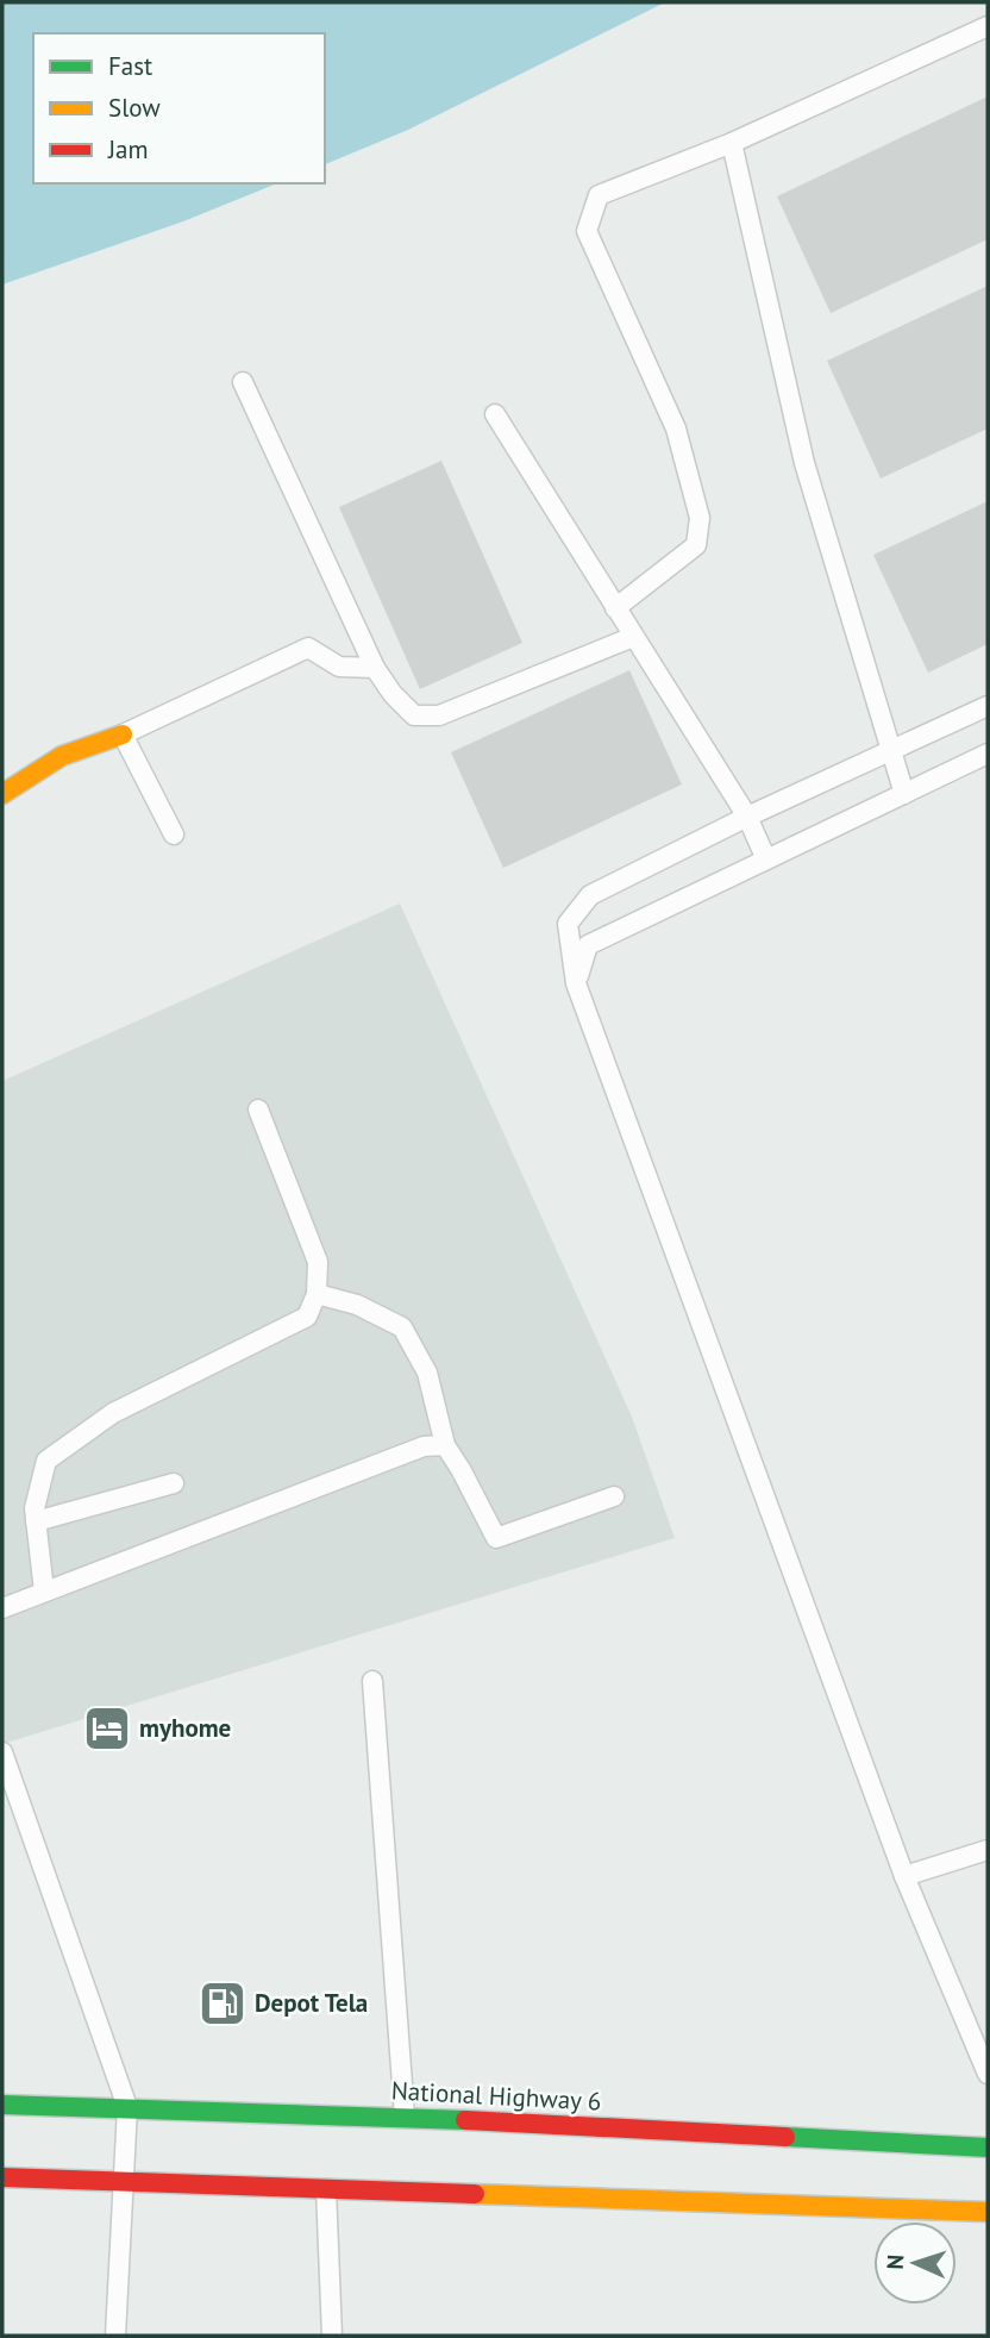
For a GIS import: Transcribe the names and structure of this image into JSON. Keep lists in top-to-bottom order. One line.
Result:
{"streets":{"main road":["National Highway 6"]},"places":{"hotel":["myhome"],"fuel station":["Depot Tela"]},"legend":["Fast","Slow","Jam"],"north":"left"}
